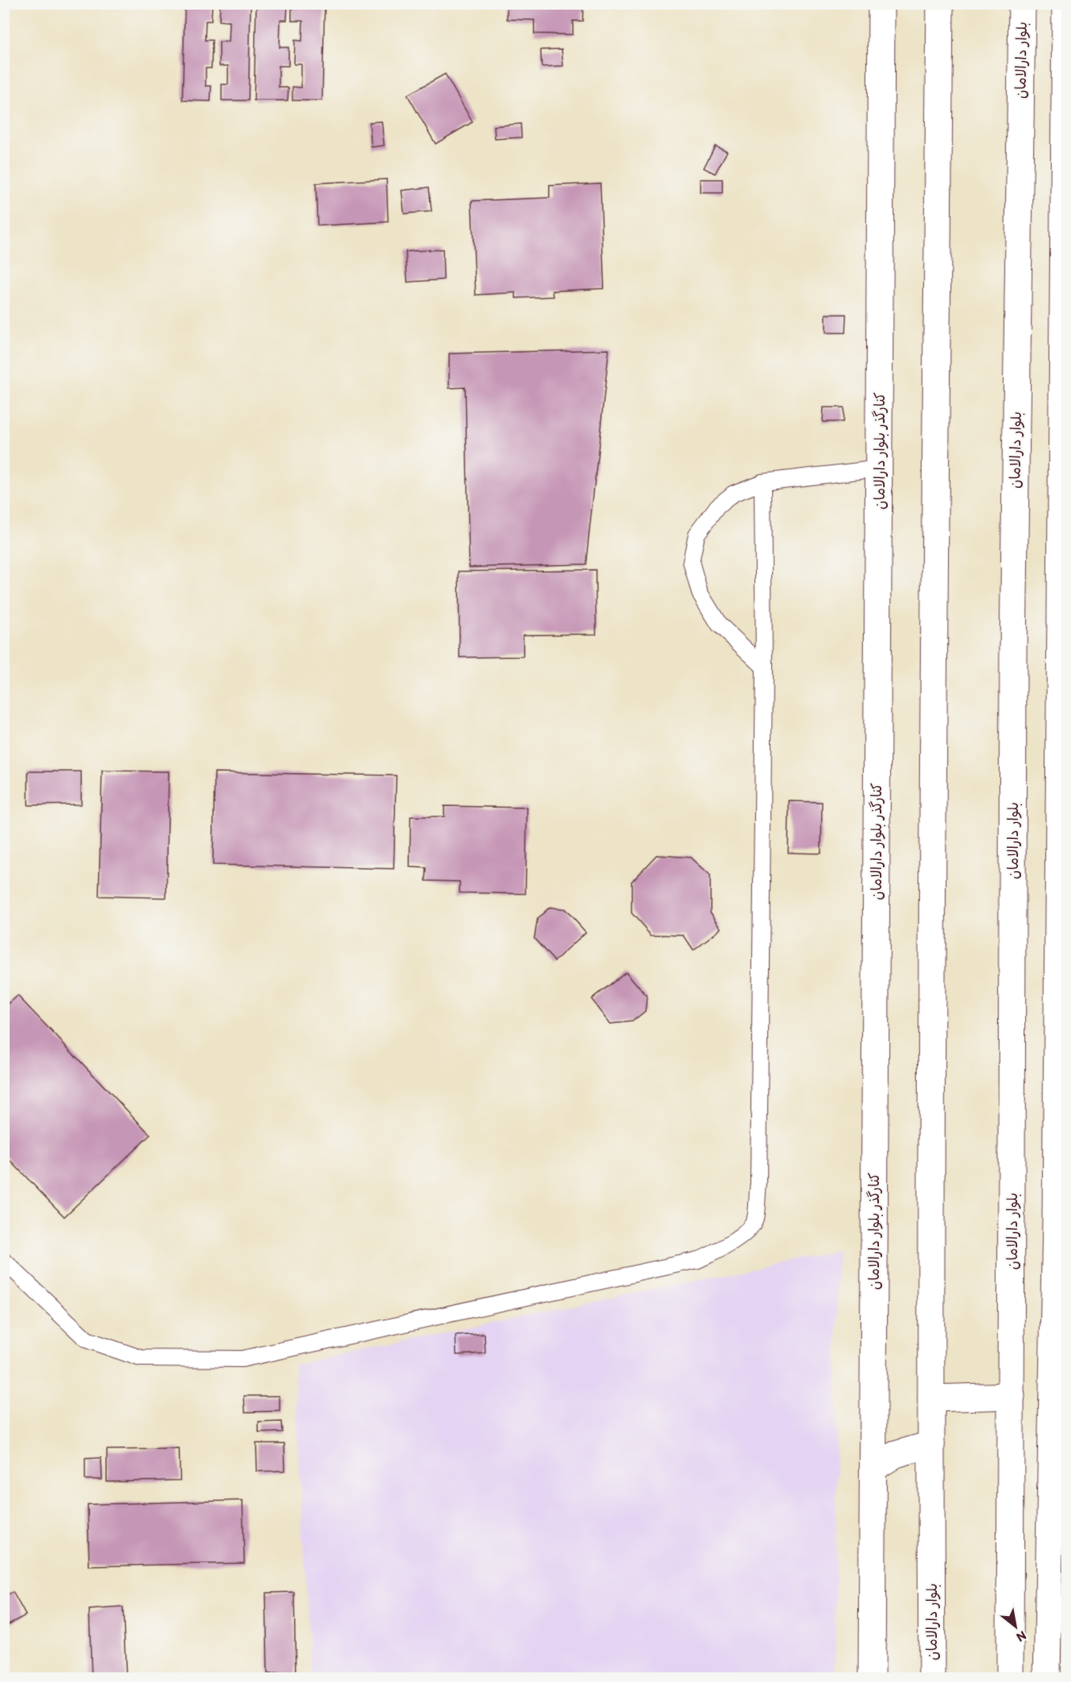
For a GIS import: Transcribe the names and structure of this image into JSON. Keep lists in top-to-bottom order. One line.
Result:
{"streets":{"main road":["بلوار دارالامان","کنارگذر بلوار دارالامان"]},"north":"bottom right"}
